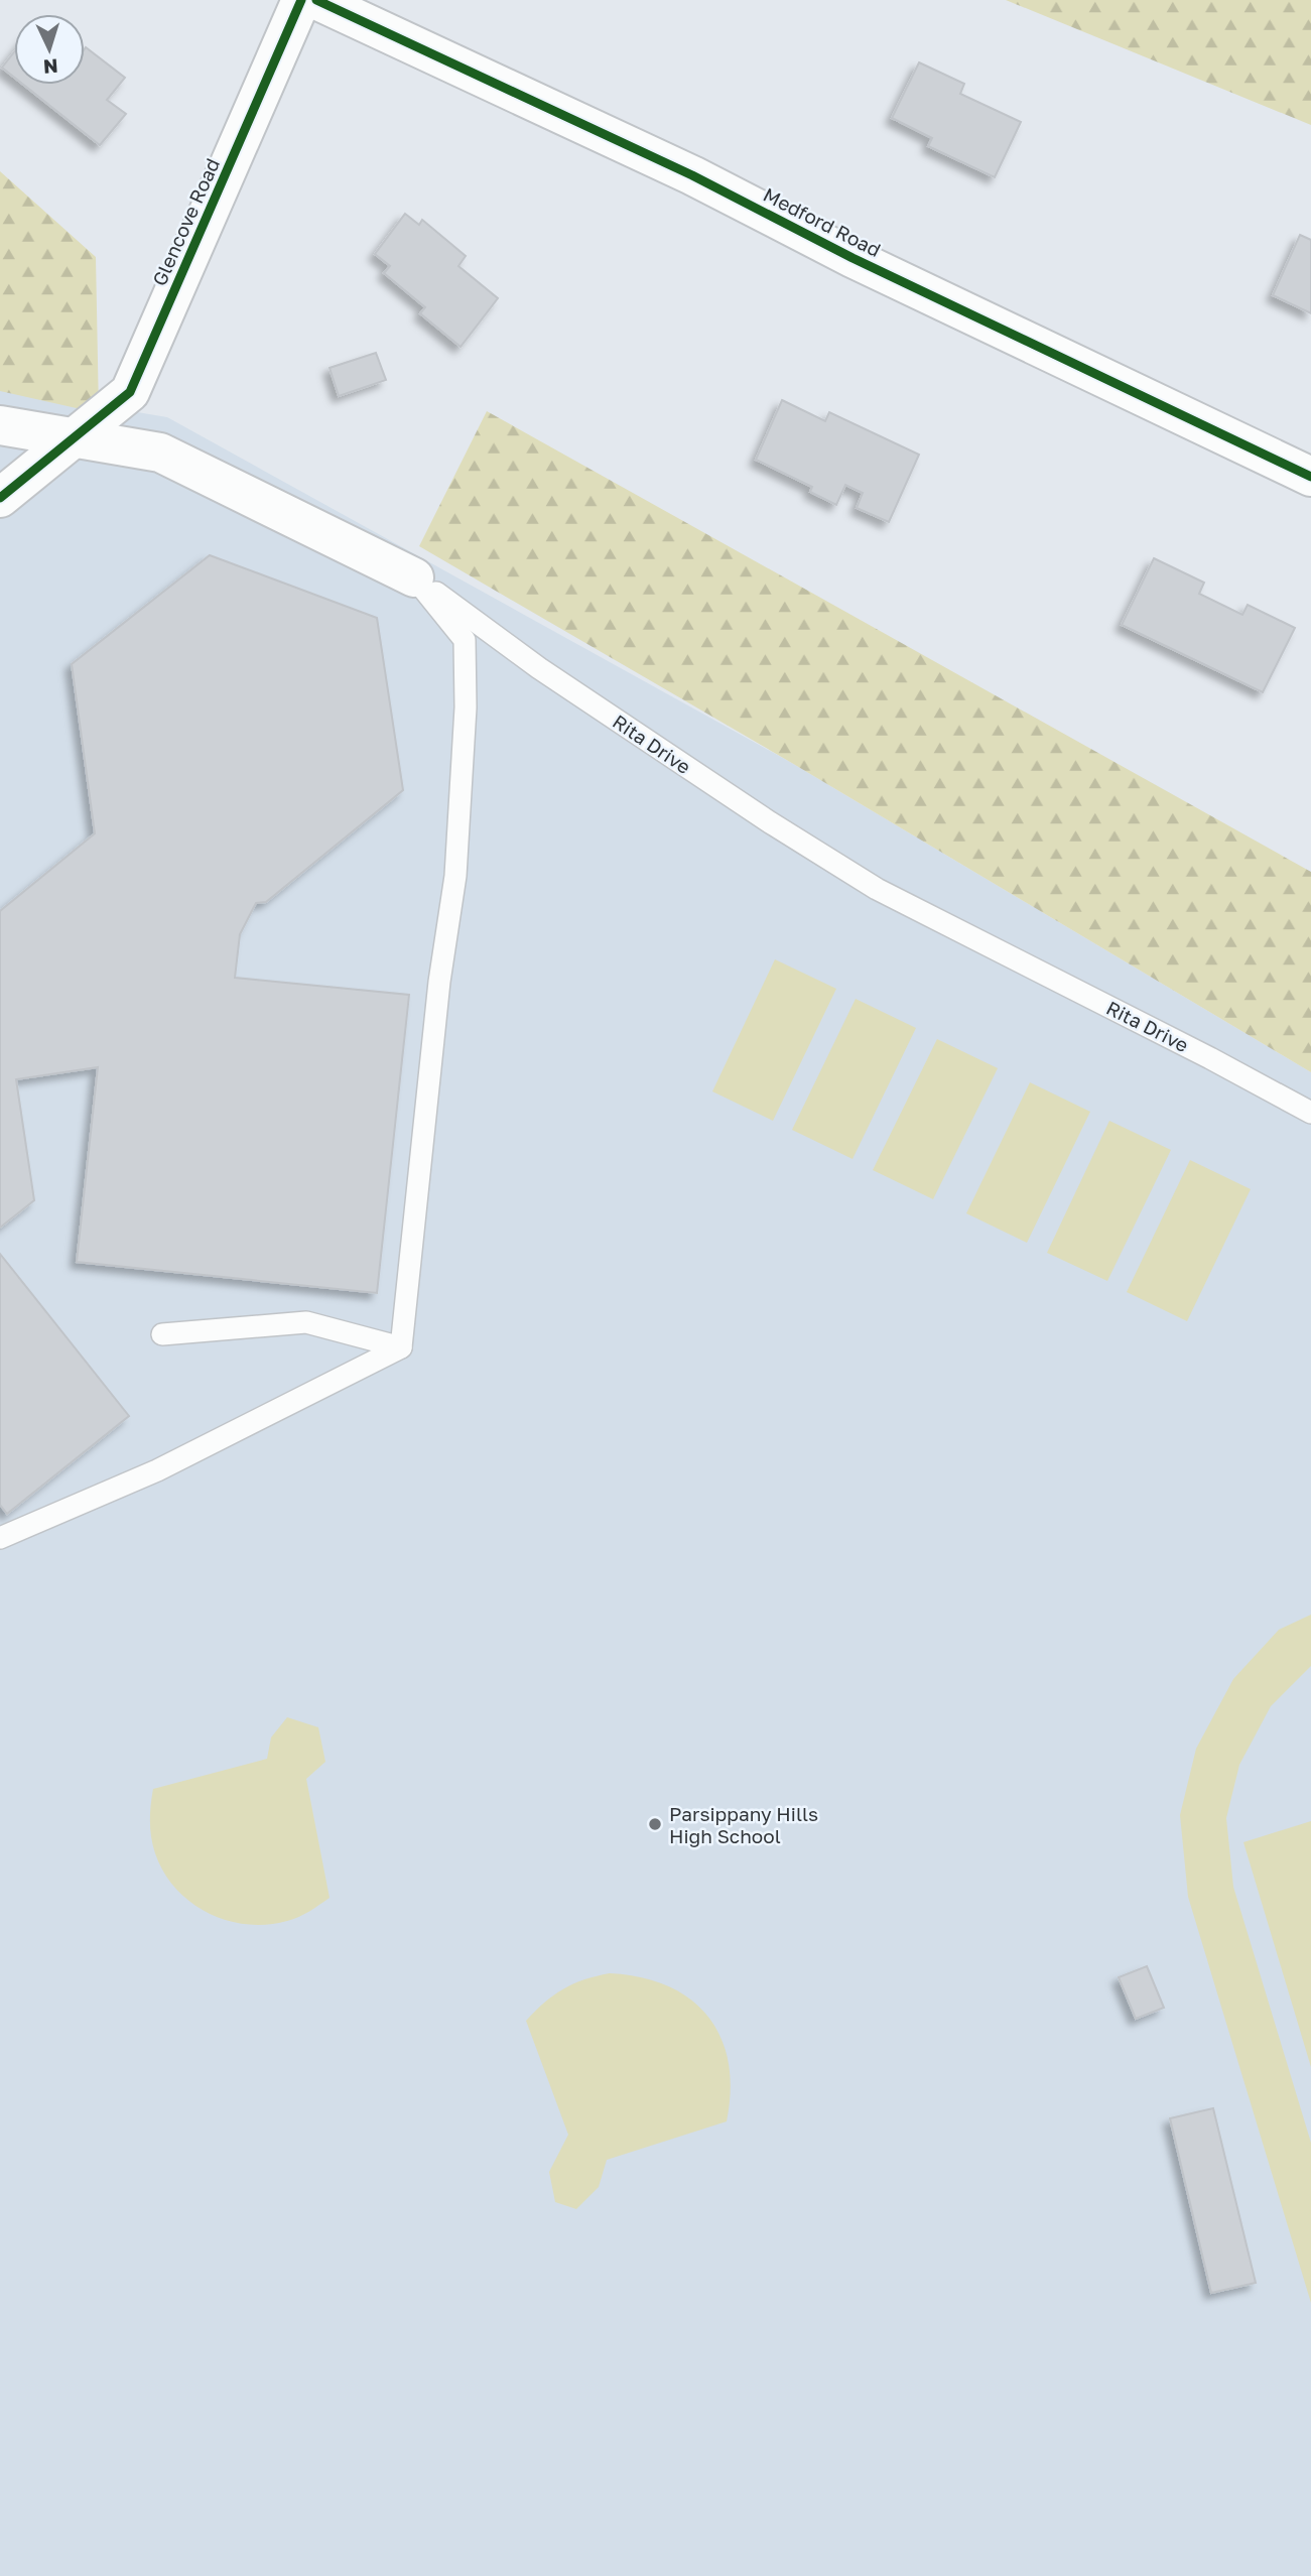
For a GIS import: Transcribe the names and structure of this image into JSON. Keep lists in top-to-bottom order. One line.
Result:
{"streets":{"street":["Glencove Road","Medford Road","Rita Drive"]},"crossings":[["Glencove Road","Rita Drive"]],"places":["Parsippany Hills High School"],"north":"bottom"}
